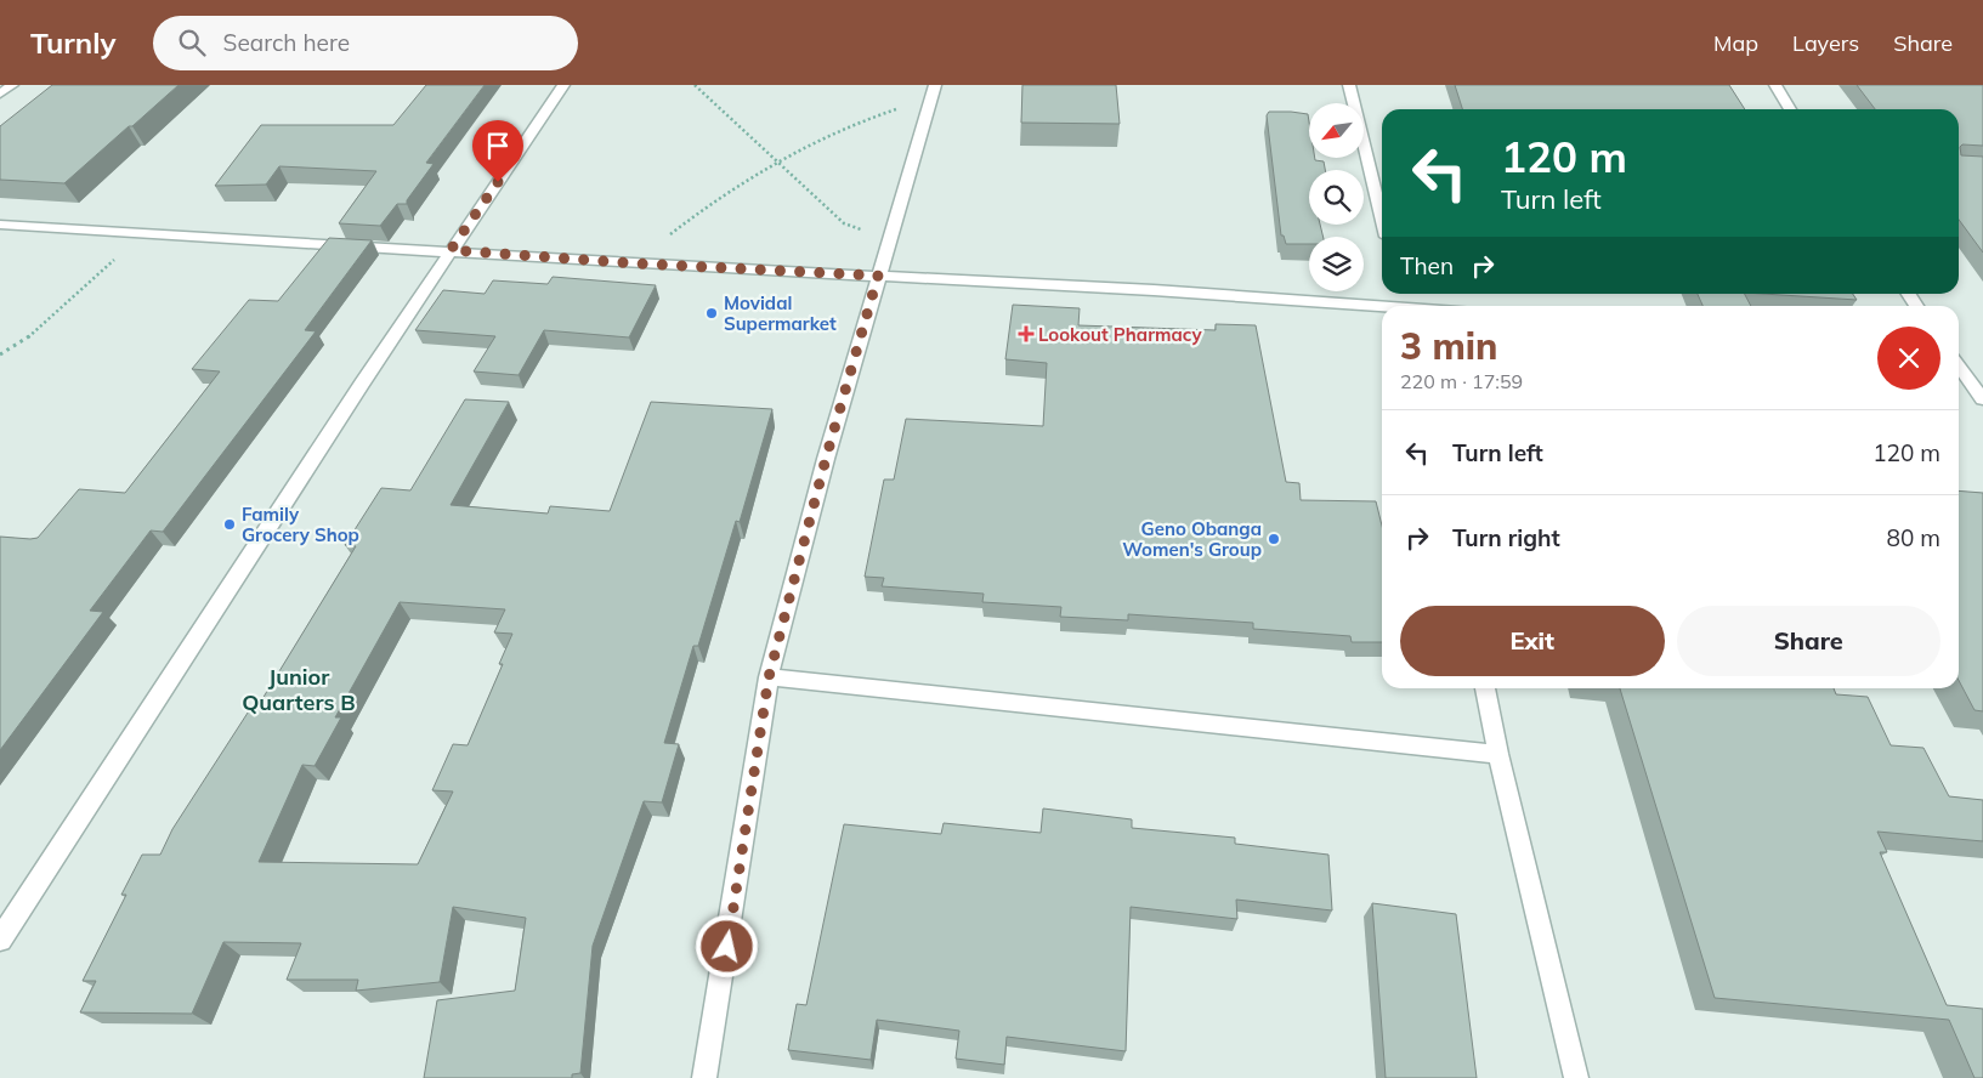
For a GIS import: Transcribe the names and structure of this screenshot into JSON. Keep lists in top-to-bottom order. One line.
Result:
{"districts":["Junior Quarters B"],"places":{"other":["Movidal Supermarket","Family Grocery Shop","Geno Obanga Women's Group"],"health":["Lookout Pharmacy"]},"north":"bottom left","page":{"header":"Turnly","search":"Search here","nav":["Map","Layers","Share"],"turn":["120 m","Turn left"],"then":"Then","heading":["3 min","220 m · 17:59"],"list":[{"name":"Turn left","value":"120 m"},{"name":"Turn right","value":"80 m"}],"buttons":["Exit","Share"]}}
